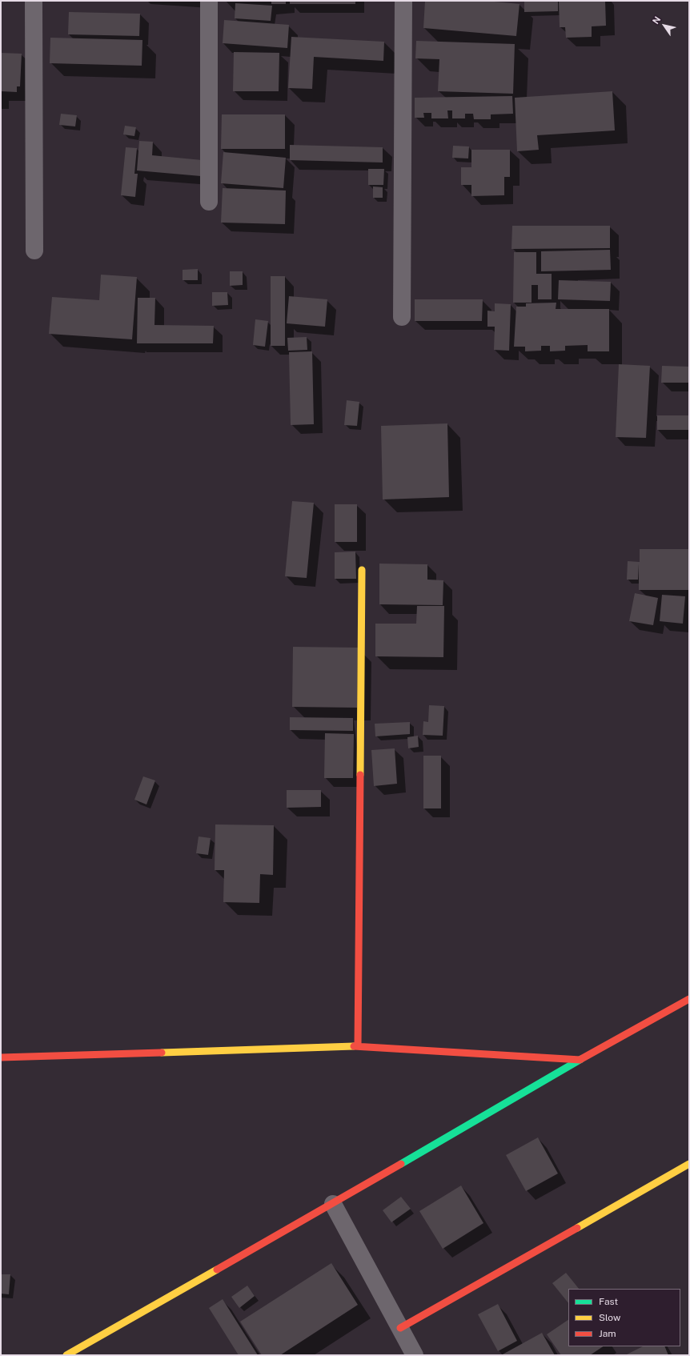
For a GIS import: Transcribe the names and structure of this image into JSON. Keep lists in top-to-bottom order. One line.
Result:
{"legend":["Fast","Slow","Jam"],"north":"top left"}
